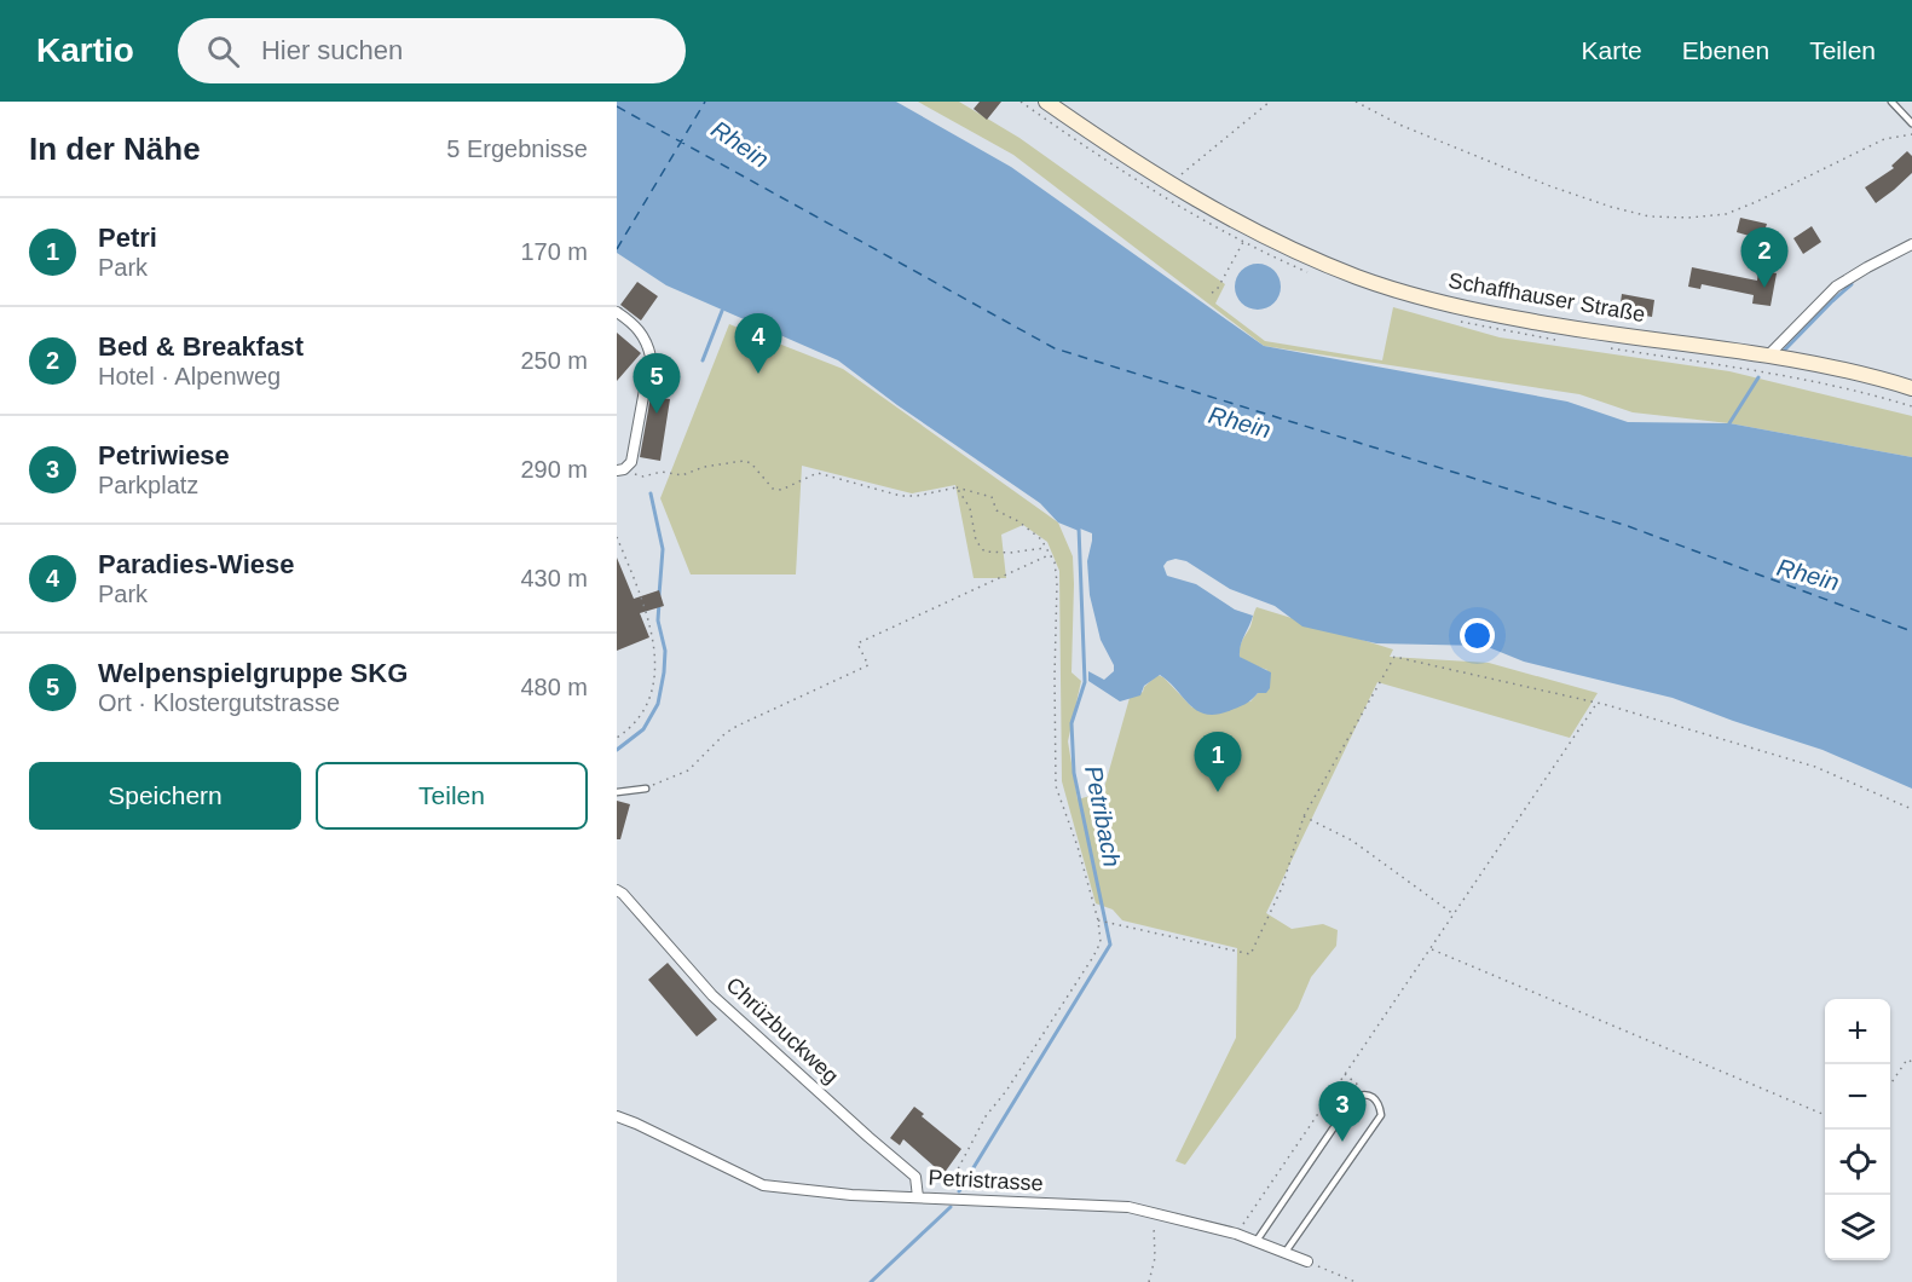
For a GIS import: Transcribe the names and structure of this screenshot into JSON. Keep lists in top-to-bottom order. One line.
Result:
{"streets":{"main road":["Schaffhauser Straße"],"street":["Chrüzbuckweg","Petristrasse"]},"crossings":[["Chrüzbuckweg","Petristrasse"]],"water":["Rhein","Petribach"],"page":{"header":"Kartio","search":"Hier suchen","nav":["Karte","Ebenen","Teilen"],"heading":["In der Nähe","5 Ergebnisse"],"list":[{"mark":"1","name":"Petri","note":"Park","value":"170 m"},{"mark":"2","name":"Bed & Breakfast","note":"Hotel · Alpenweg","value":"250 m"},{"mark":"3","name":"Petriwiese","note":"Parkplatz","value":"290 m"},{"mark":"4","name":"Paradies-Wiese","note":"Park","value":"430 m"},{"mark":"5","name":"Welpenspielgruppe SKG","note":"Ort · Klostergutstrasse","value":"480 m"}],"pins":["2","4","5","1","3"],"buttons":["Speichern","Teilen"],"map_buttons":["+","−"]}}
